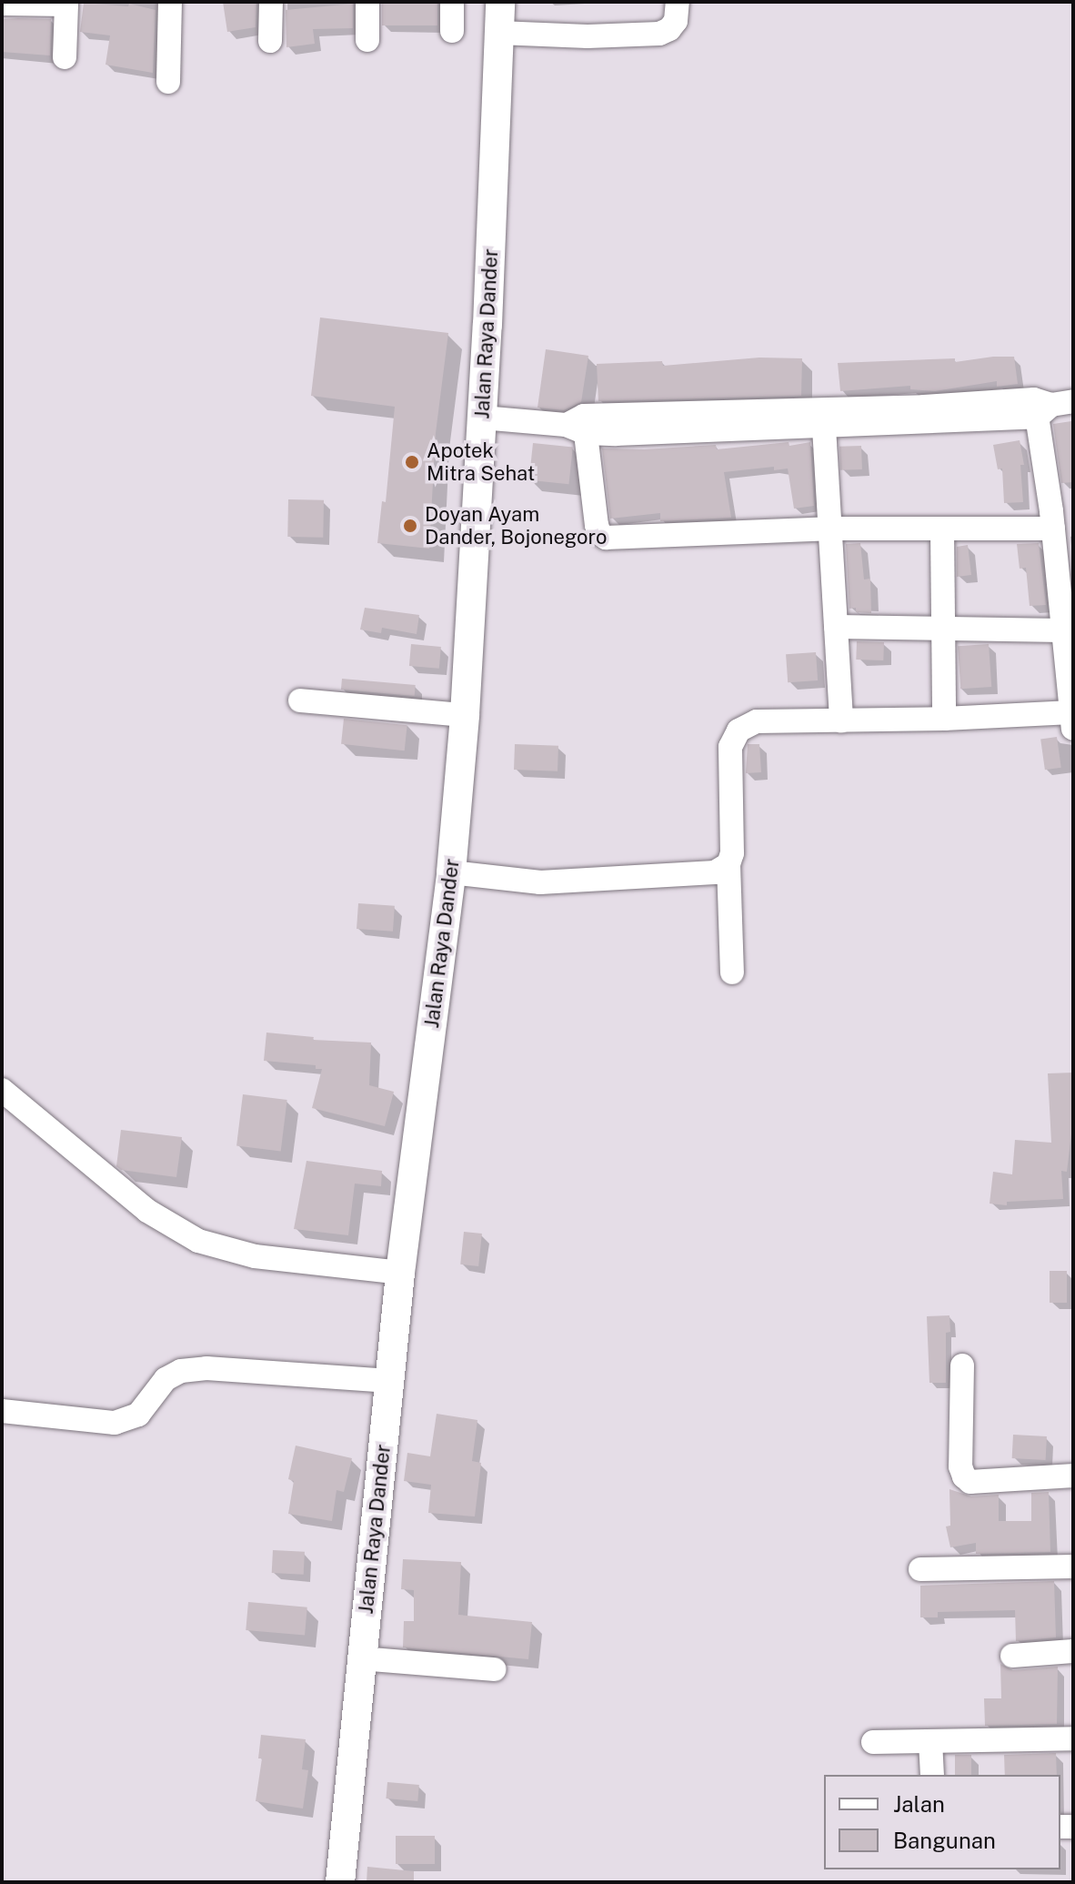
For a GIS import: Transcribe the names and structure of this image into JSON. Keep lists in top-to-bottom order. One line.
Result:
{"streets":{"main road":["Jalan Raya Dander"]},"places":["Apotek Mitra Sehat","Doyan Ayam Dander, Bojonegoro"],"legend":["Jalan","Bangunan"]}
